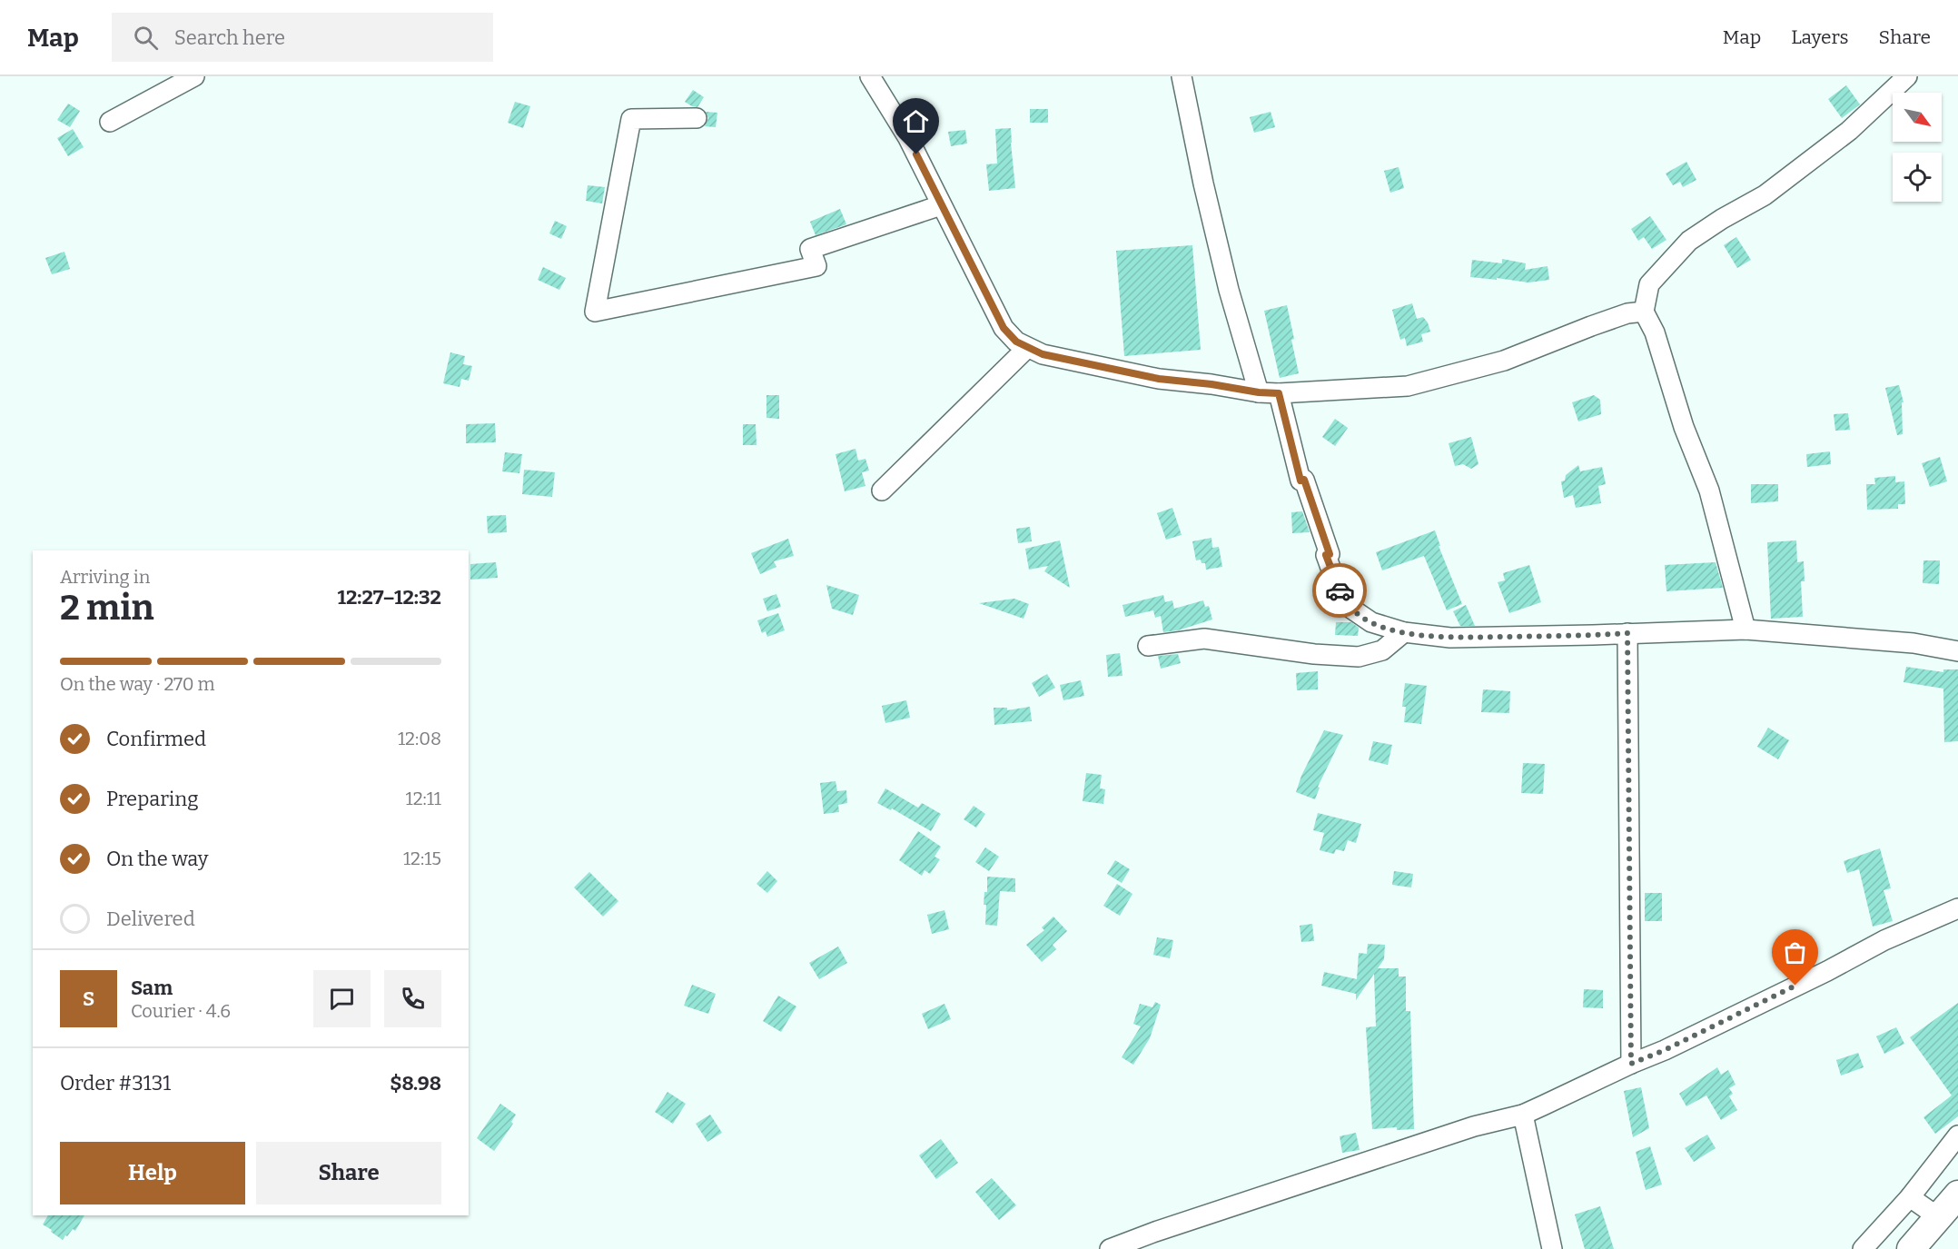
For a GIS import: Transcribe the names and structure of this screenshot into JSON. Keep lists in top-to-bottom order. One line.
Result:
{"north":"bottom right","page":{"header":"Map","search":"Search here","nav":["Map","Layers","Share"],"heading":["2 min","Arriving in","12:27–12:32"],"panel":["Sam","Courier · 4.6","Order #3131","$8.98"],"bar":"On the way · 270 m","list":[["Confirmed","12:08"],["Preparing","12:11"],["On the way","12:15"],"Delivered"],"round":"S","buttons":["Help","Share"]}}
